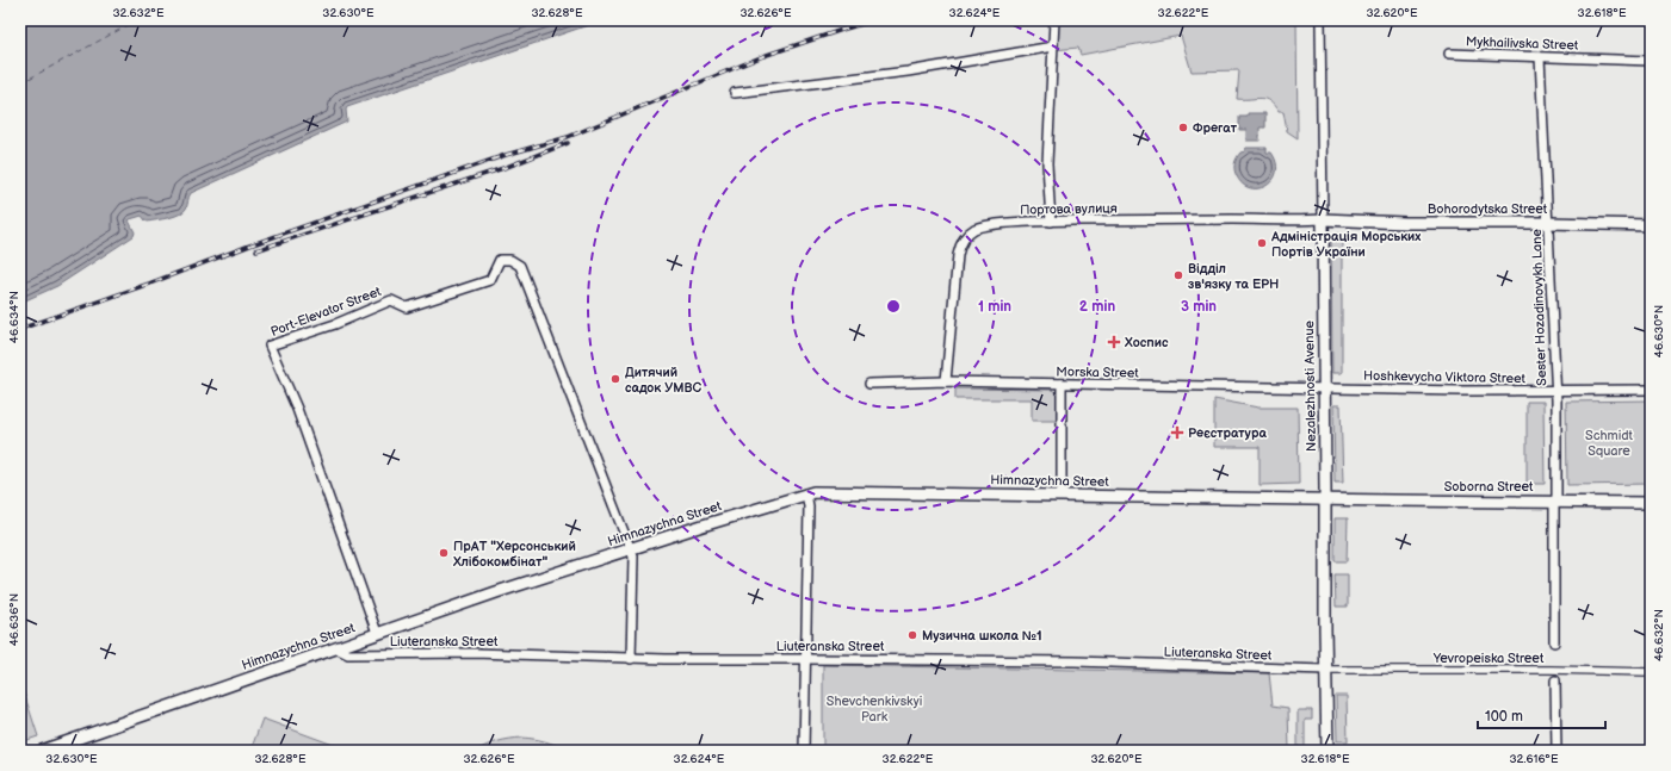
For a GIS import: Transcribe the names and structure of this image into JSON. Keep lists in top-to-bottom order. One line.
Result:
{"streets":{"street":["Mykhailivska Street","Портова вулиця","Bohorodytska Street","Sester Hozadinovykh Lane","Port-Elevator Street","Morska Street","Hoshkevycha Viktora Street","Nezalezhnosti Avenue","Himnazychna Street","Soborna Street","Liuteranska Street","Yevropeiska Street"]},"crossings":[["Mykhailivska Street","Sester Hozadinovykh Lane"],["Портова вулиця","Bohorodytska Street"],["Портова вулиця","Morska Street"],["Портова вулиця","Nezalezhnosti Avenue"],["Bohorodytska Street","Sester Hozadinovykh Lane"],["Bohorodytska Street","Nezalezhnosti Avenue"],["Sester Hozadinovykh Lane","Hoshkevycha Viktora Street"],["Sester Hozadinovykh Lane","Soborna Street"],["Port-Elevator Street","Himnazychna Street"],["Port-Elevator Street","Liuteranska Street"],["Morska Street","Hoshkevycha Viktora Street"],["Morska Street","Nezalezhnosti Avenue"],["Hoshkevycha Viktora Street","Nezalezhnosti Avenue"],["Nezalezhnosti Avenue","Himnazychna Street"],["Nezalezhnosti Avenue","Soborna Street"],["Nezalezhnosti Avenue","Liuteranska Street"],["Nezalezhnosti Avenue","Yevropeiska Street"],["Himnazychna Street","Soborna Street"],["Himnazychna Street","Liuteranska Street"],["Liuteranska Street","Yevropeiska Street"]],"parks":["Schmidt Square","Shevchenkivskyi Park"],"places":{"other":["Фрегат","Адміністрація Морських Портів України","Відділ зв'язку та ЕРН","Дитячий садок УМВС","ПрАТ \"Херсонський Хлібокомбінат\"","Музична школа №1"],"health":["Хоспис","Реєстратура"]},"scale_bar":"100 m","coordinates":["32.632°E","32.630°E","32.628°E","32.626°E","32.624°E","32.622°E","32.620°E","32.618°E","46.634°N","46.630°N","46.636°N","46.632°N","32.616°E"],"rings":["1 min","2 min","3 min"]}
